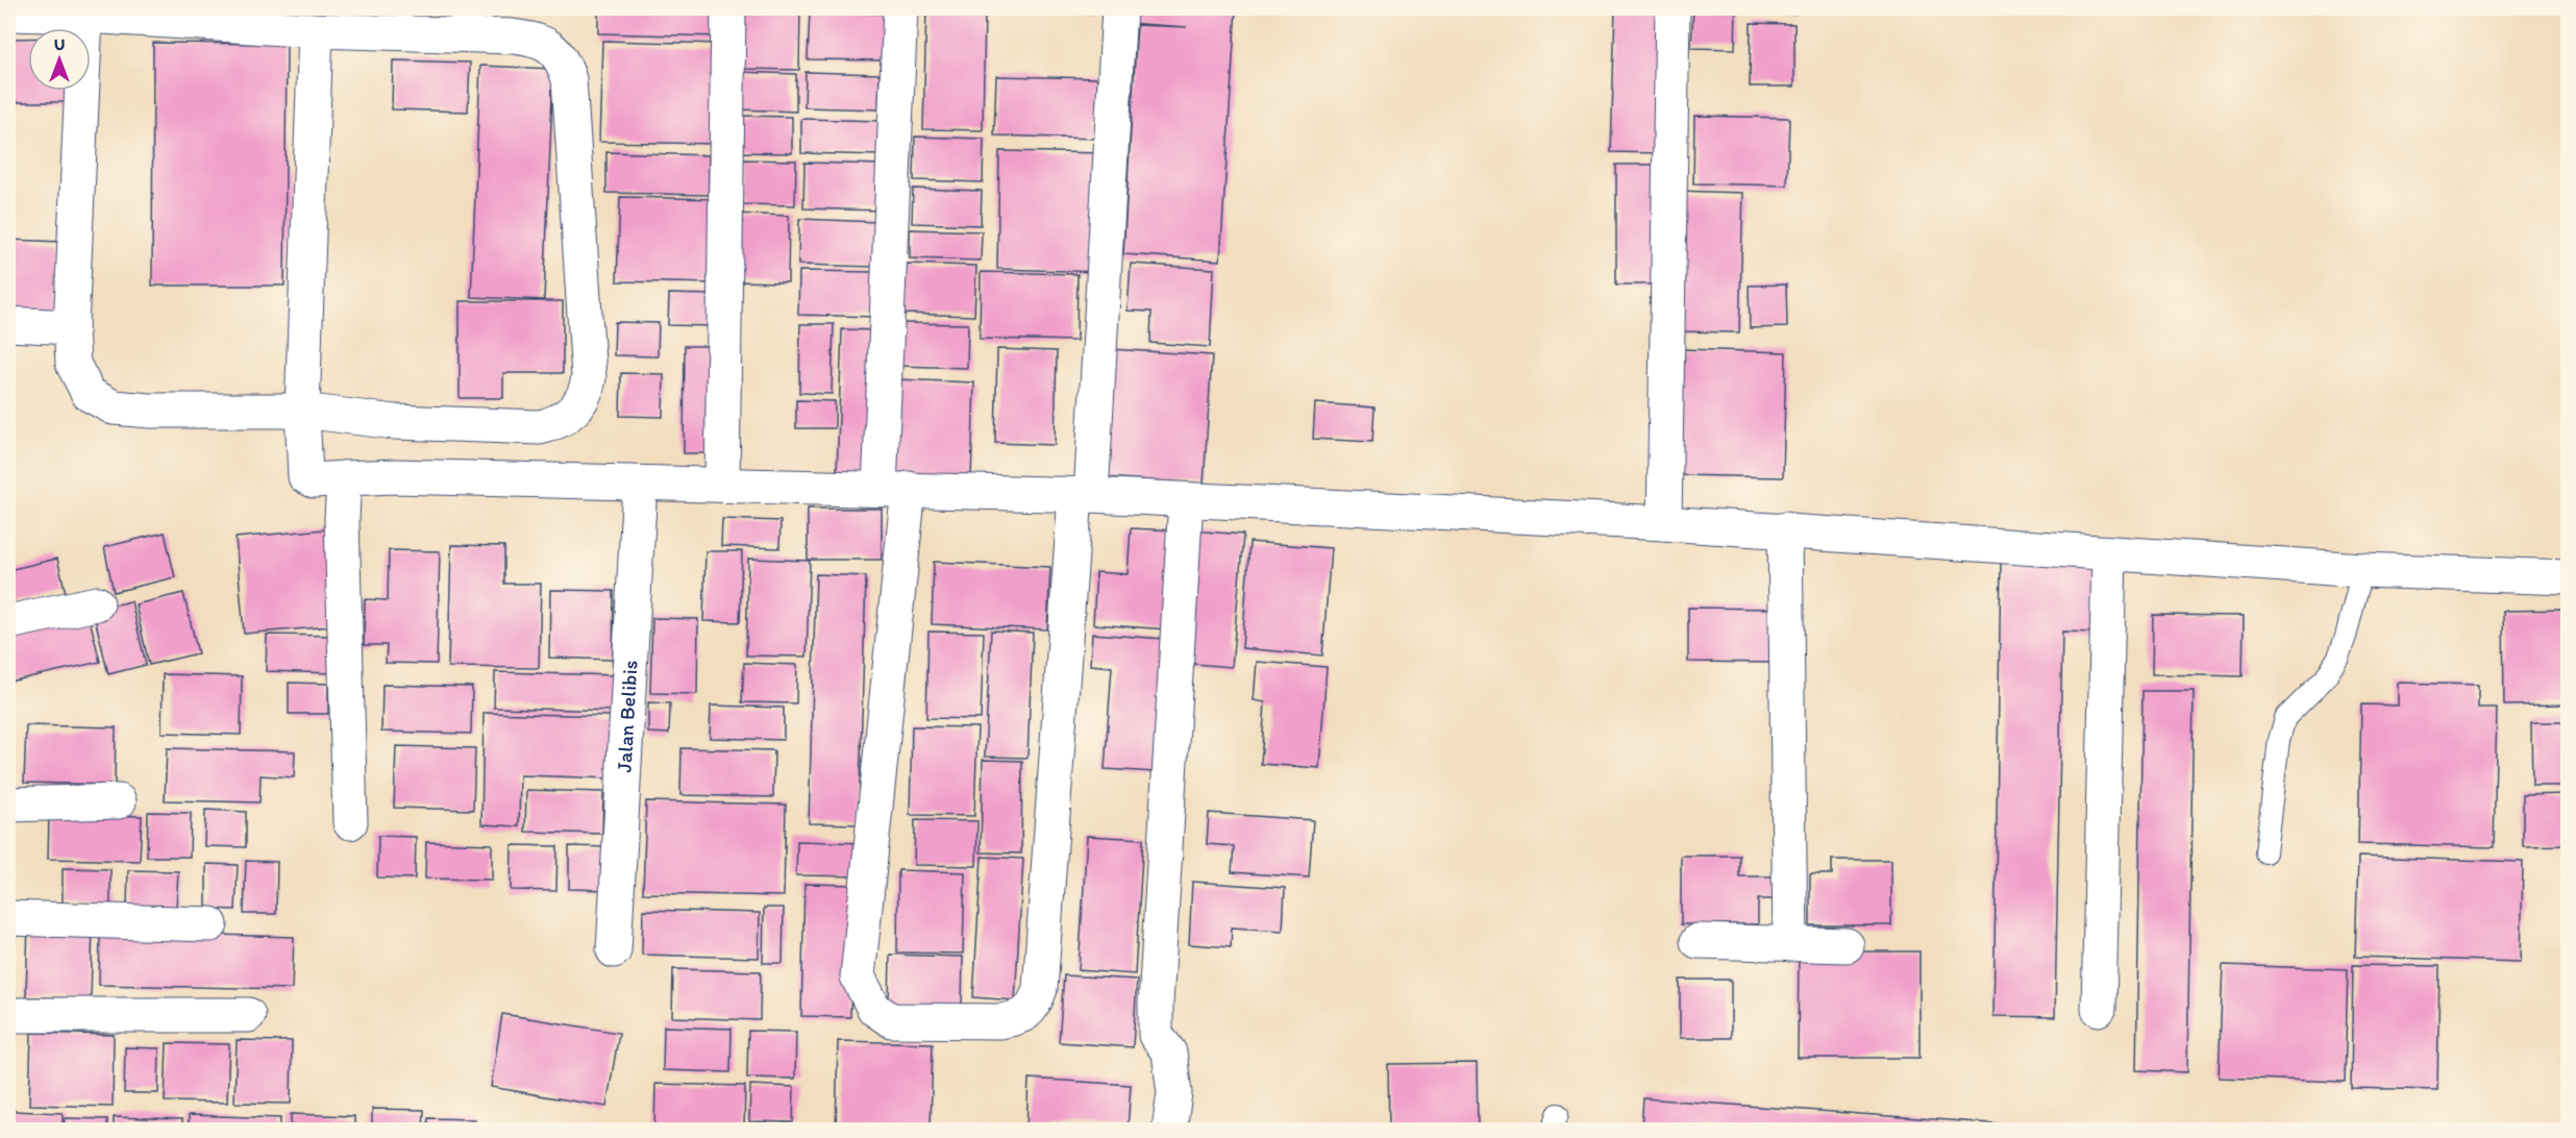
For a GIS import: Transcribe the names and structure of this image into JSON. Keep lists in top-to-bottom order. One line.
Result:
{"streets":{"street":["Jalan Belibis"]},"north":"top"}
